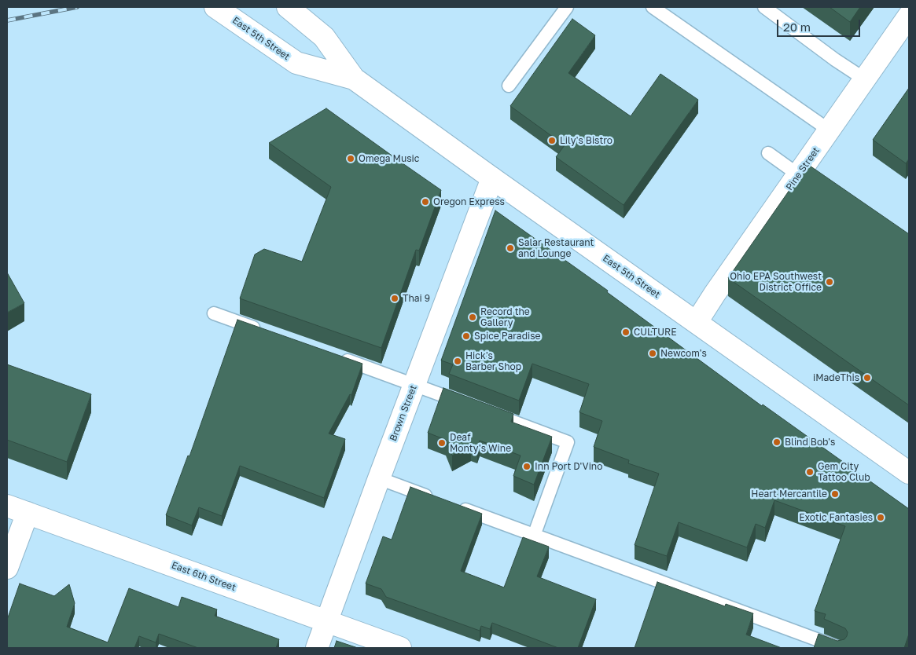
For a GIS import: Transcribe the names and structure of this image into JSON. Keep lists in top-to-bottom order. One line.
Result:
{"streets":{"street":["East 5th Street","Pine Street","Brown Street","East 6th Street"]},"crossings":[["East 5th Street","Pine Street"],["East 5th Street","Brown Street"],["Brown Street","East 6th Street"]],"places":["Lily's Bistro","Omega Music","Oregon Express","Salar Restaurant and Lounge","Ohio EPA Southwest District Office","Thai 9","Record the Gallery","CULTURE","Spice Paradise","Newcom's","Hick's Barber Shop","iMadeThis","Blind Bob's","Deaf Monty's Wine","Inn Port D'Vino","Gem City Tattoo Club","Heart Mercantile","Exotic Fantasies"],"scale_bar":"20 m"}
